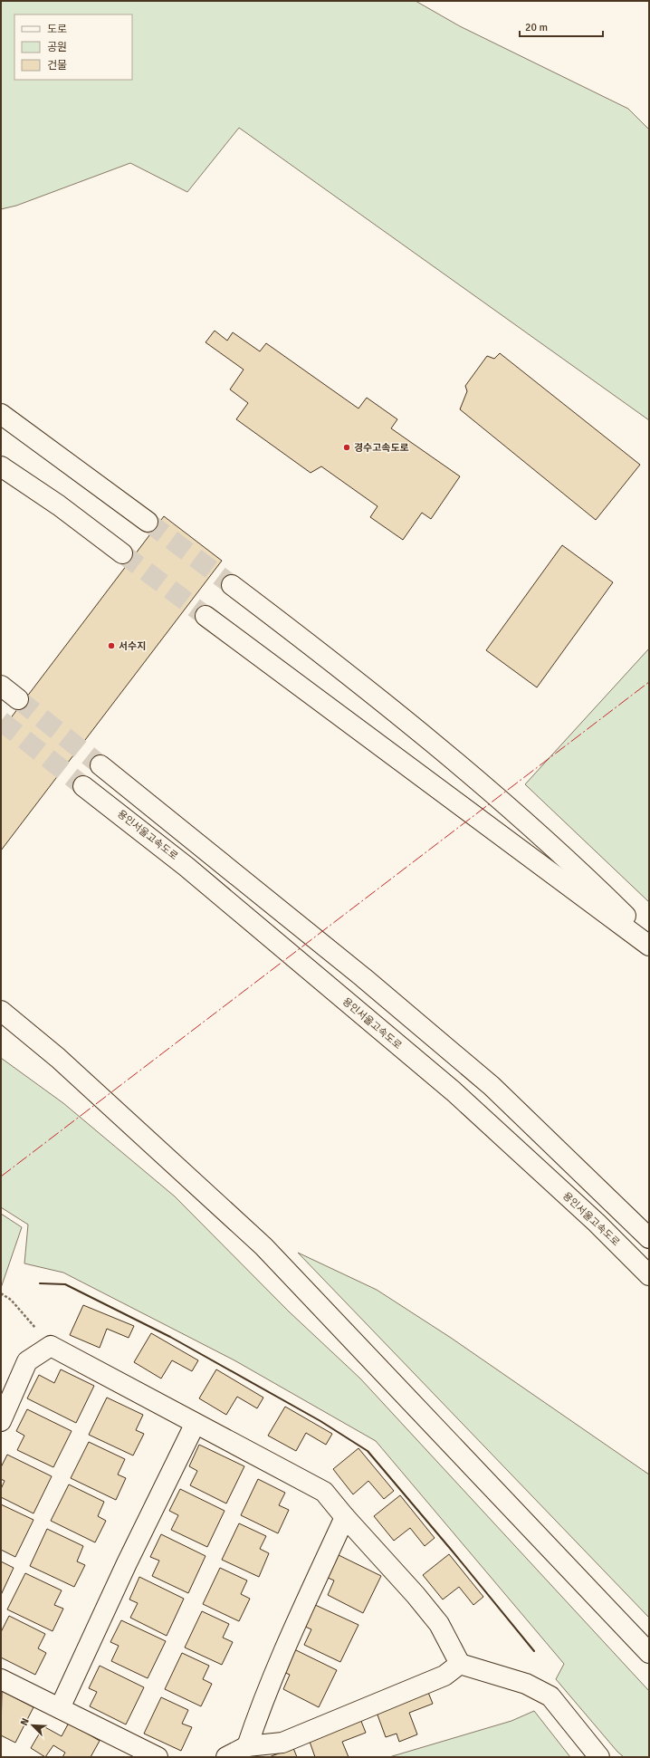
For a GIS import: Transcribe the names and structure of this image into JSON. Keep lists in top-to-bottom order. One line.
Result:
{"streets":{"main road":["용인서울고속도로"]},"places":["경수고속도로","서수지"],"legend":["도로","공원","건물"],"scale_bar":"20 m","north":"top left"}
